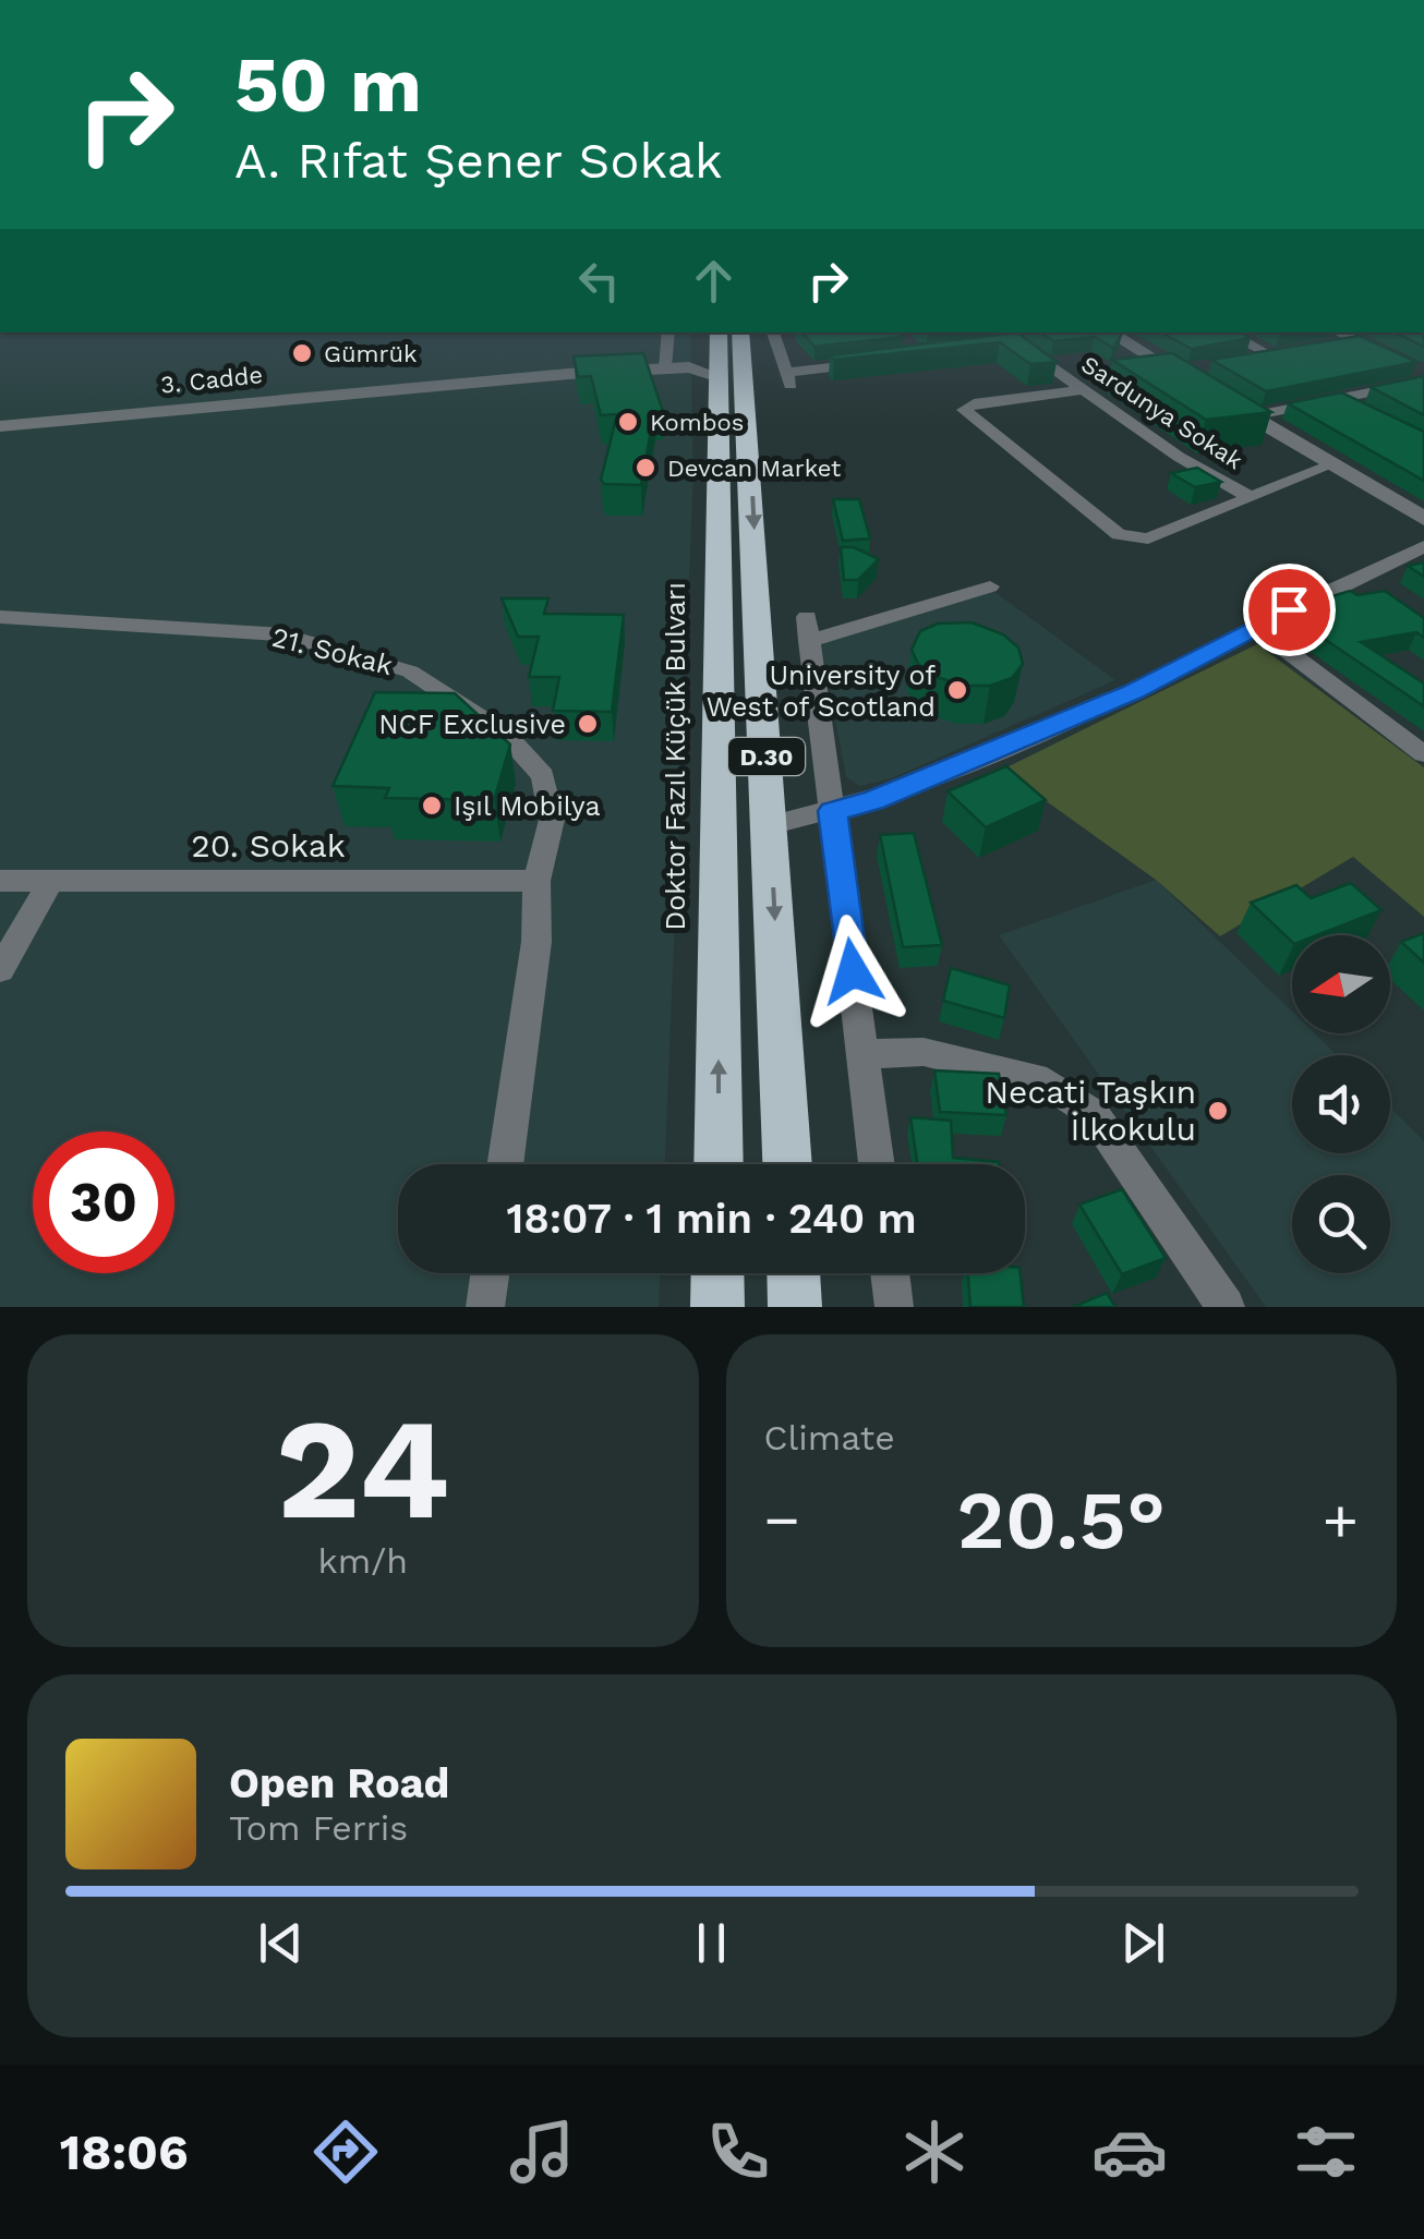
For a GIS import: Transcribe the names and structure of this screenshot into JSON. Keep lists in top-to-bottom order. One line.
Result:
{"streets":{"highway":["Doktor Fazıl Küçük Bulvarı","D.30"],"street":["3. Cadde","Sardunya Sokak","21. Sokak","20. Sokak"]},"crossings":[["3. Cadde","Doktor Fazıl Küçük Bulvarı"],["3. Cadde","D.30"],["21. Sokak","20. Sokak"],["Doktor Fazıl Küçük Bulvarı","D.30"]],"places":["Gümrük","Kombos","Devcan Market","University of West of Scotland","NCF Exclusive","Işıl Mobilya","Necati Taşkın İlkokulu"],"north":"left","page":{"turn":["50 m","A. Rıfat Şener Sokak"],"limit":"30","trip":"18:07 · 1 min · 240 m","tile":[["24","km/h"],"Climate"],"heat":["−","20.5°","+"],"song":["Open Road","Tom Ferris"],"tabs":"18:06"}}
